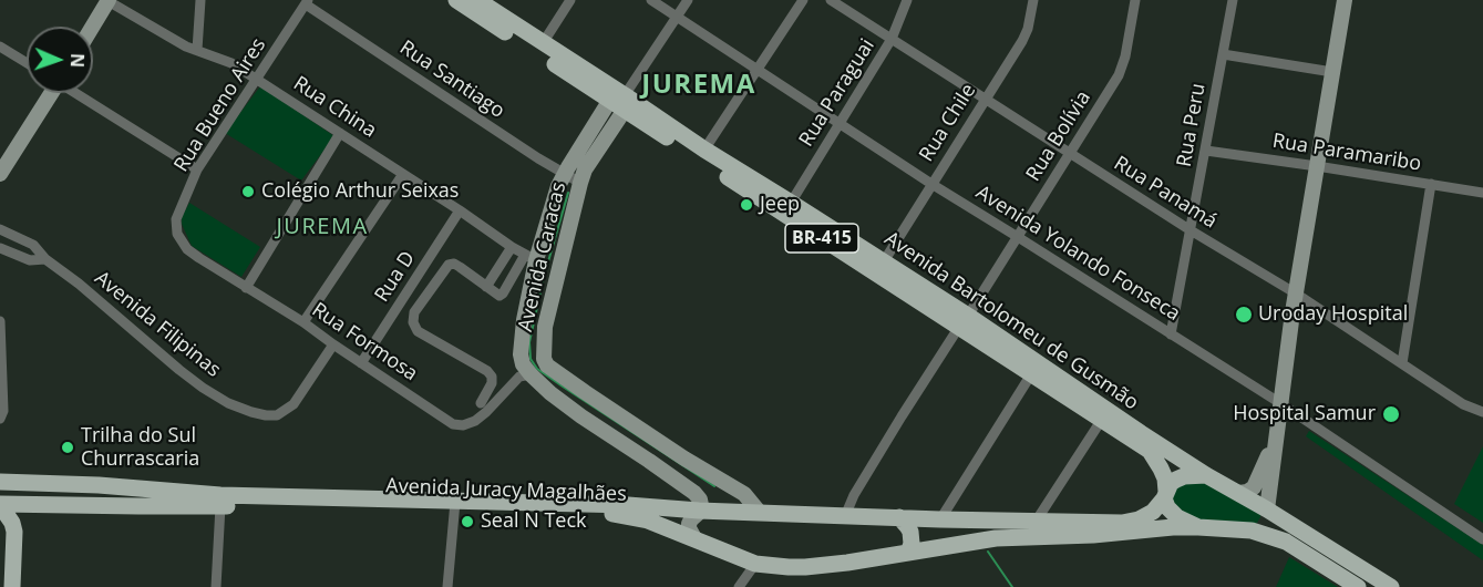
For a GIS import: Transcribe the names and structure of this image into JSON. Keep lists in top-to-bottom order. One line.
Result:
{"streets":{"main road":["BR-415","Avenida Bartolomeu de Gusmão","Avenida Juracy Magalhães"],"street":["Rua Santiago","Rua Paraguai","Rua Bueno Aires","Rua China","Rua Chile","Rua Peru","Rua Bolívia","Rua Paramaribo","Rua Panamá","Avenida Yolando Fonseca","Avenida Caracas","Rua D","Avenida Filipinas","Rua Formosa"]},"crossings":[["Rua Santiago","Rua Bueno Aires"],["Rua Santiago","Avenida Caracas"],["Rua Paraguai","Rua Panamá"],["Rua Paraguai","Avenida Yolando Fonseca"],["Rua Paraguai","Avenida Bartolomeu de Gusmão"],["Rua Bueno Aires","Rua China"],["Rua Bueno Aires","Rua Formosa"],["Rua China","Avenida Caracas"],["Rua China","Rua D"],["Rua Chile","Rua Panamá"],["Rua Chile","Avenida Yolando Fonseca"],["Rua Chile","Avenida Bartolomeu de Gusmão"],["Rua Peru","Rua Paramaribo"],["Rua Peru","Rua Panamá"],["Rua Peru","Avenida Yolando Fonseca"],["Rua Bolívia","Rua Panamá"],["Rua Bolívia","Avenida Yolando Fonseca"],["Rua Bolívia","Avenida Bartolomeu de Gusmão"],["Rua Bolívia","Avenida Juracy Magalhães"],["Avenida Caracas","Avenida Bartolomeu de Gusmão"],["Avenida Caracas","Rua Formosa"],["Avenida Caracas","Avenida Juracy Magalhães"],["Rua D","Rua Formosa"],["Avenida Bartolomeu de Gusmão","Avenida Juracy Magalhães"],["Avenida Filipinas","Rua Formosa"]],"districts":["JUREMA","JUREMA"],"places":["Colégio Arthur Seixas","Jeep","Uroday Hospital","Hospital Samur","Trilha do Sul Churrascaria","Seal N Teck"],"north":"right"}
